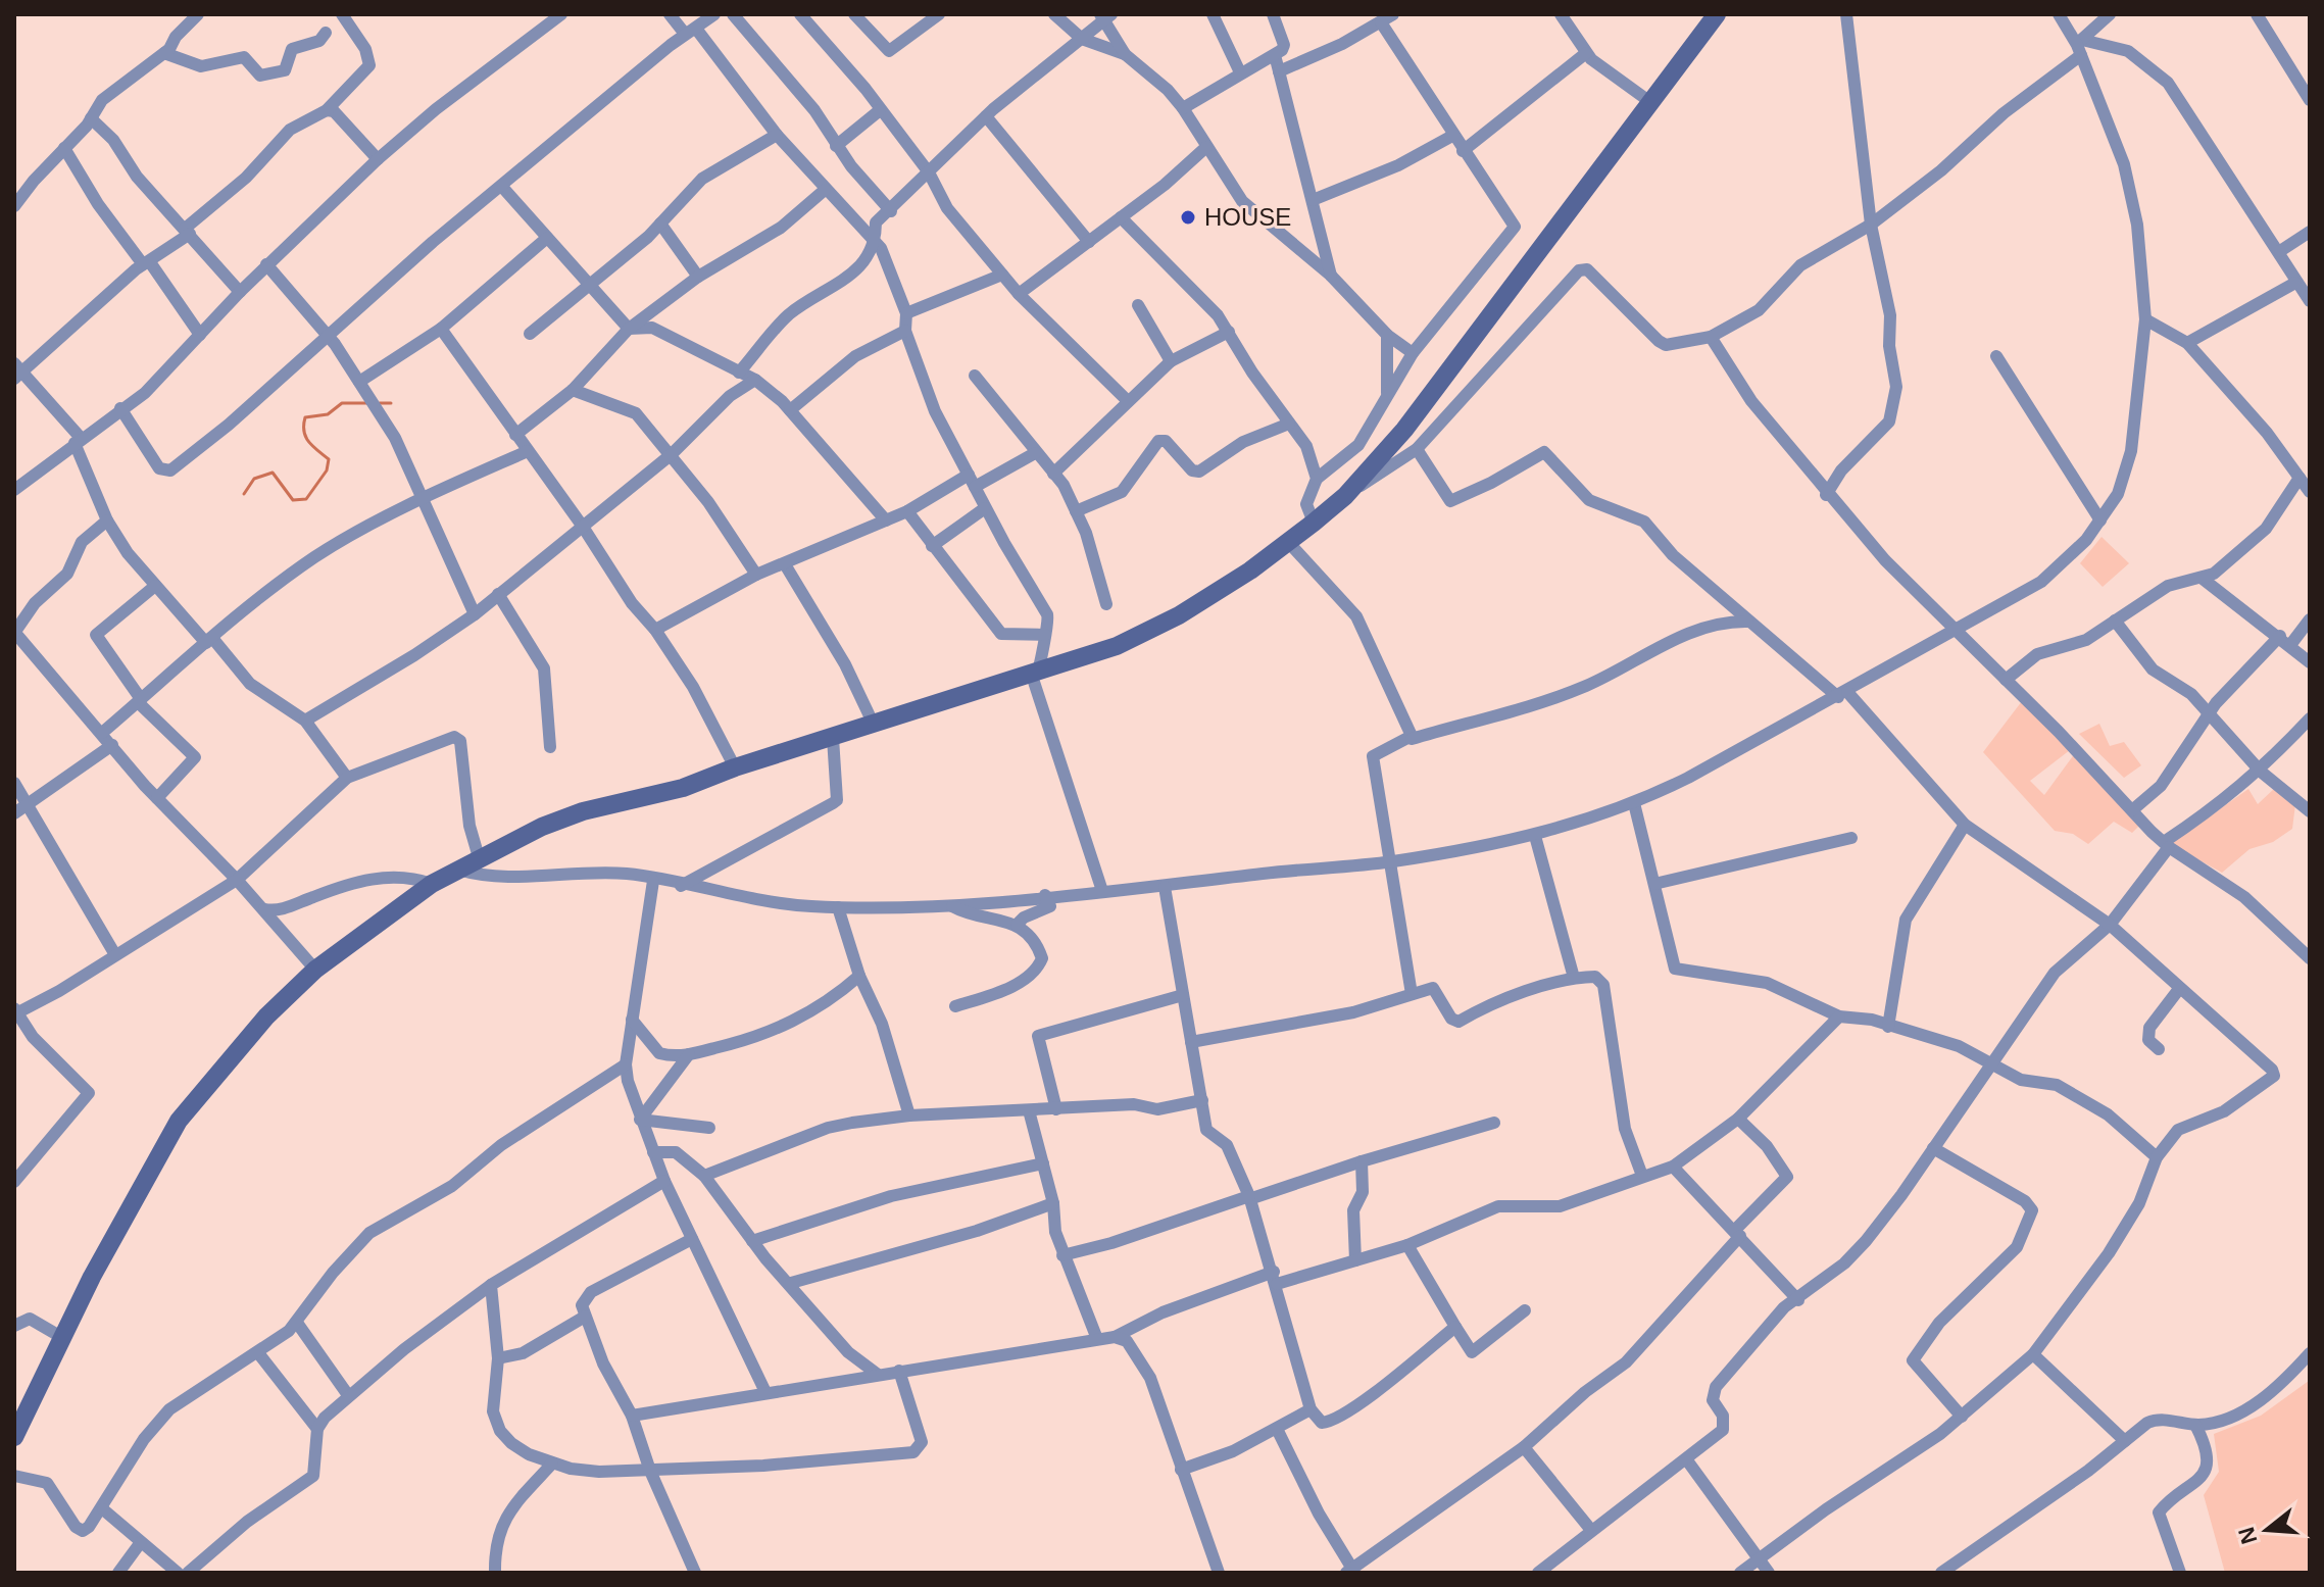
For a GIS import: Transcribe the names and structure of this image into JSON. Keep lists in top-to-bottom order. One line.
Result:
{"places":["HOUSE"],"north":"left"}
